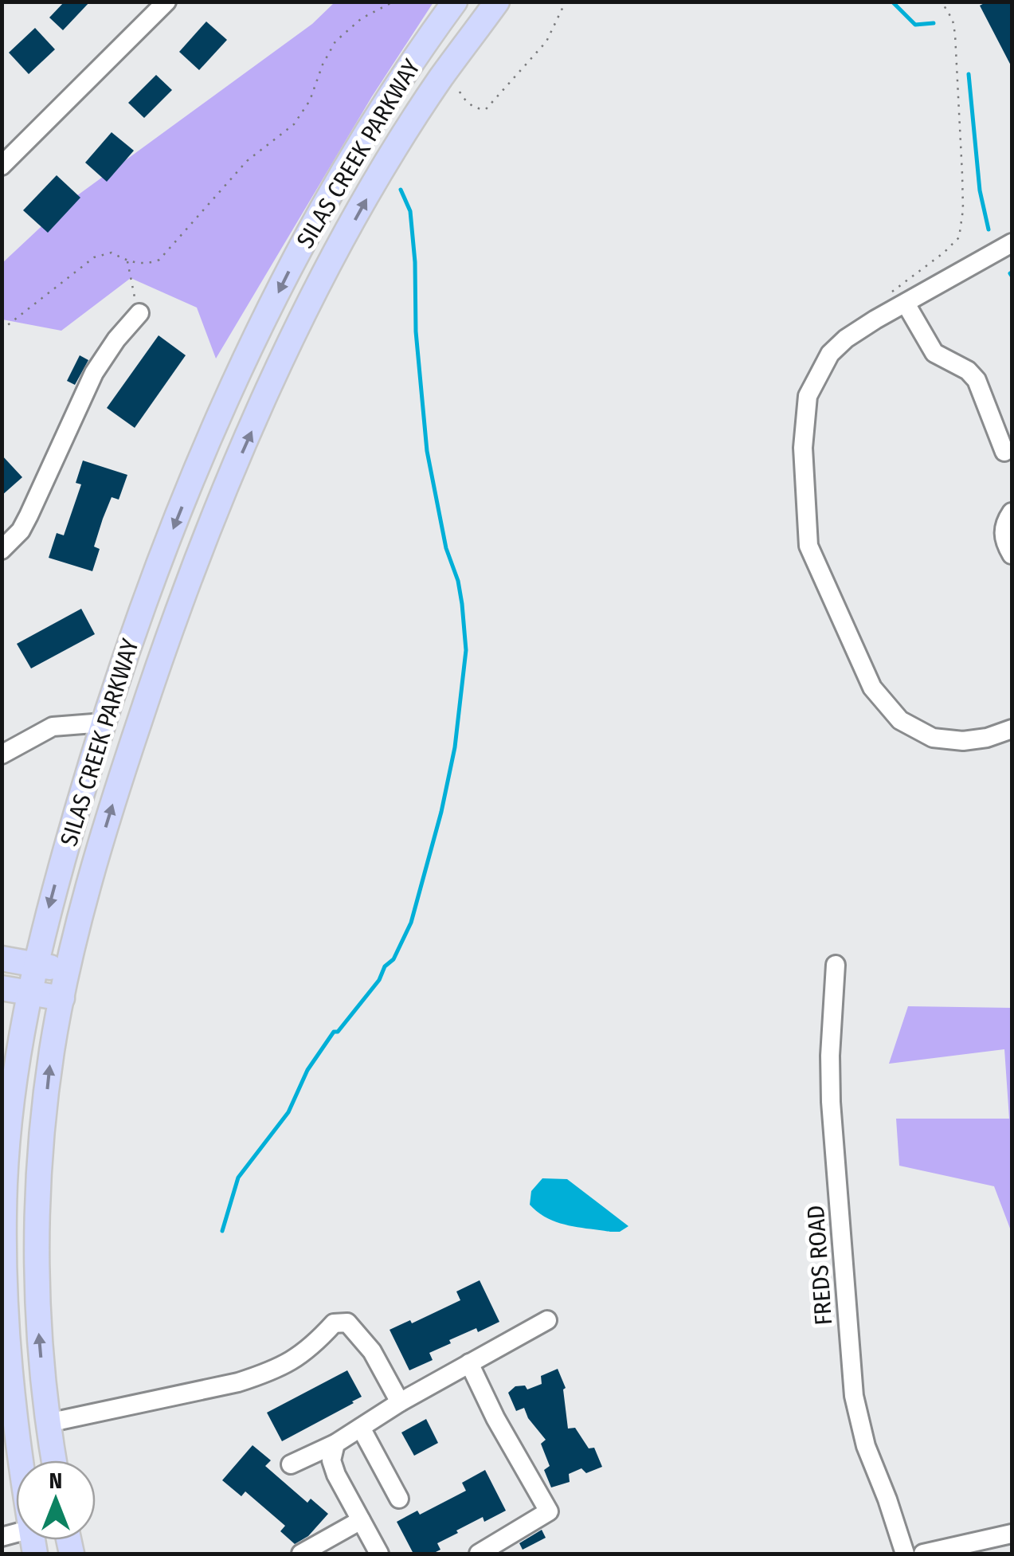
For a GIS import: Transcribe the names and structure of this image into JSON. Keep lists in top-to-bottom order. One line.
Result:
{"streets":{"main road":["SILAS CREEK PARKWAY"],"street":["FREDS ROAD"]},"north":"top"}
